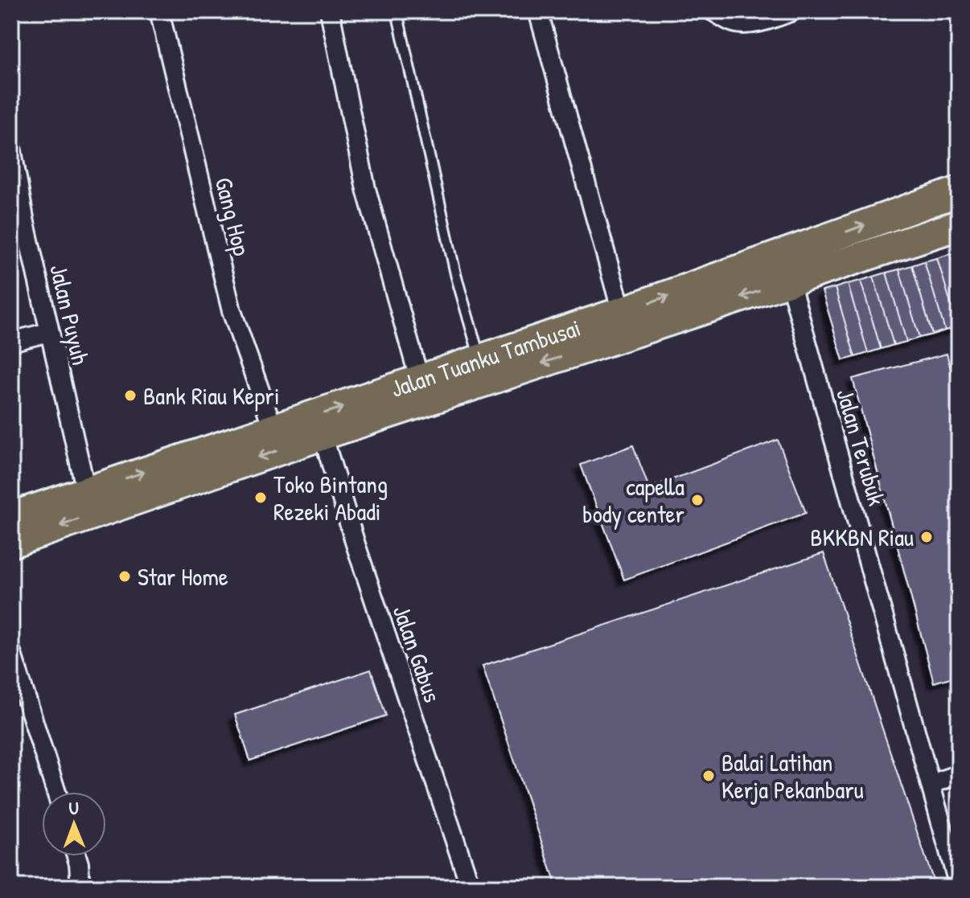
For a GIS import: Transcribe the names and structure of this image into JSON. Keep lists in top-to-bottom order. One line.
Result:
{"streets":{"main road":["Jalan Tuanku Tambusai"],"street":["Gang Hop","Jalan Puyuh","Jalan Terubuk","Jalan Gabus"]},"crossings":[["Gang Hop","Jalan Tuanku Tambusai"],["Jalan Puyuh","Jalan Tuanku Tambusai"],["Jalan Tuanku Tambusai","Jalan Terubuk"],["Jalan Tuanku Tambusai","Jalan Gabus"]],"places":["Bank Riau Kepri","Toko Bintang Rezeki Abadi","capella body center","BKKBN Riau","Star Home","Balai Latihan Kerja Pekanbaru"],"north":"top"}
